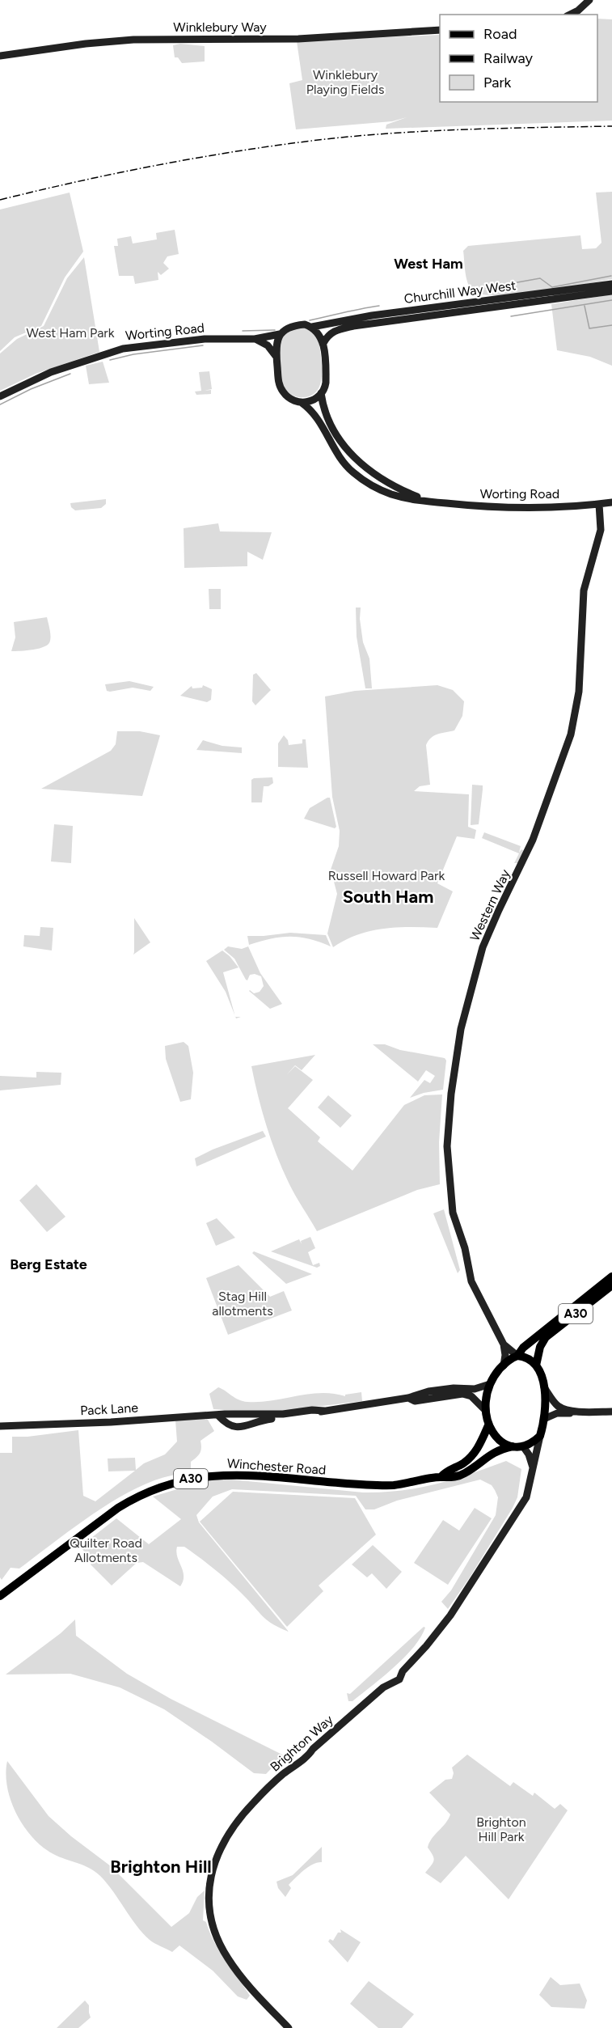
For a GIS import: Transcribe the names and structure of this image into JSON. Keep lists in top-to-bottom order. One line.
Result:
{"streets":{"main road":["A30","Winchester Road"],"street":["Winklebury Way","Churchill Way West","Worting Road","Western Way","Pack Lane","Brighton Way"]},"crossings":[["Churchill Way West","Worting Road"],["Worting Road","Western Way"],["Western Way","A30"],["Western Way","Winchester Road"],["Western Way","Brighton Way"],["A30","Winchester Road"],["A30","Brighton Way"],["Winchester Road","Brighton Way"]],"districts":["West Ham","South Ham","Berg Estate","Brighton Hill"],"parks":["Winklebury Playing Fields","West Ham Park","Russell Howard Park","Stag Hill allotments","Quilter Road Allotments","Brighton Hill Park"],"legend":["Road","Railway","Park"]}
